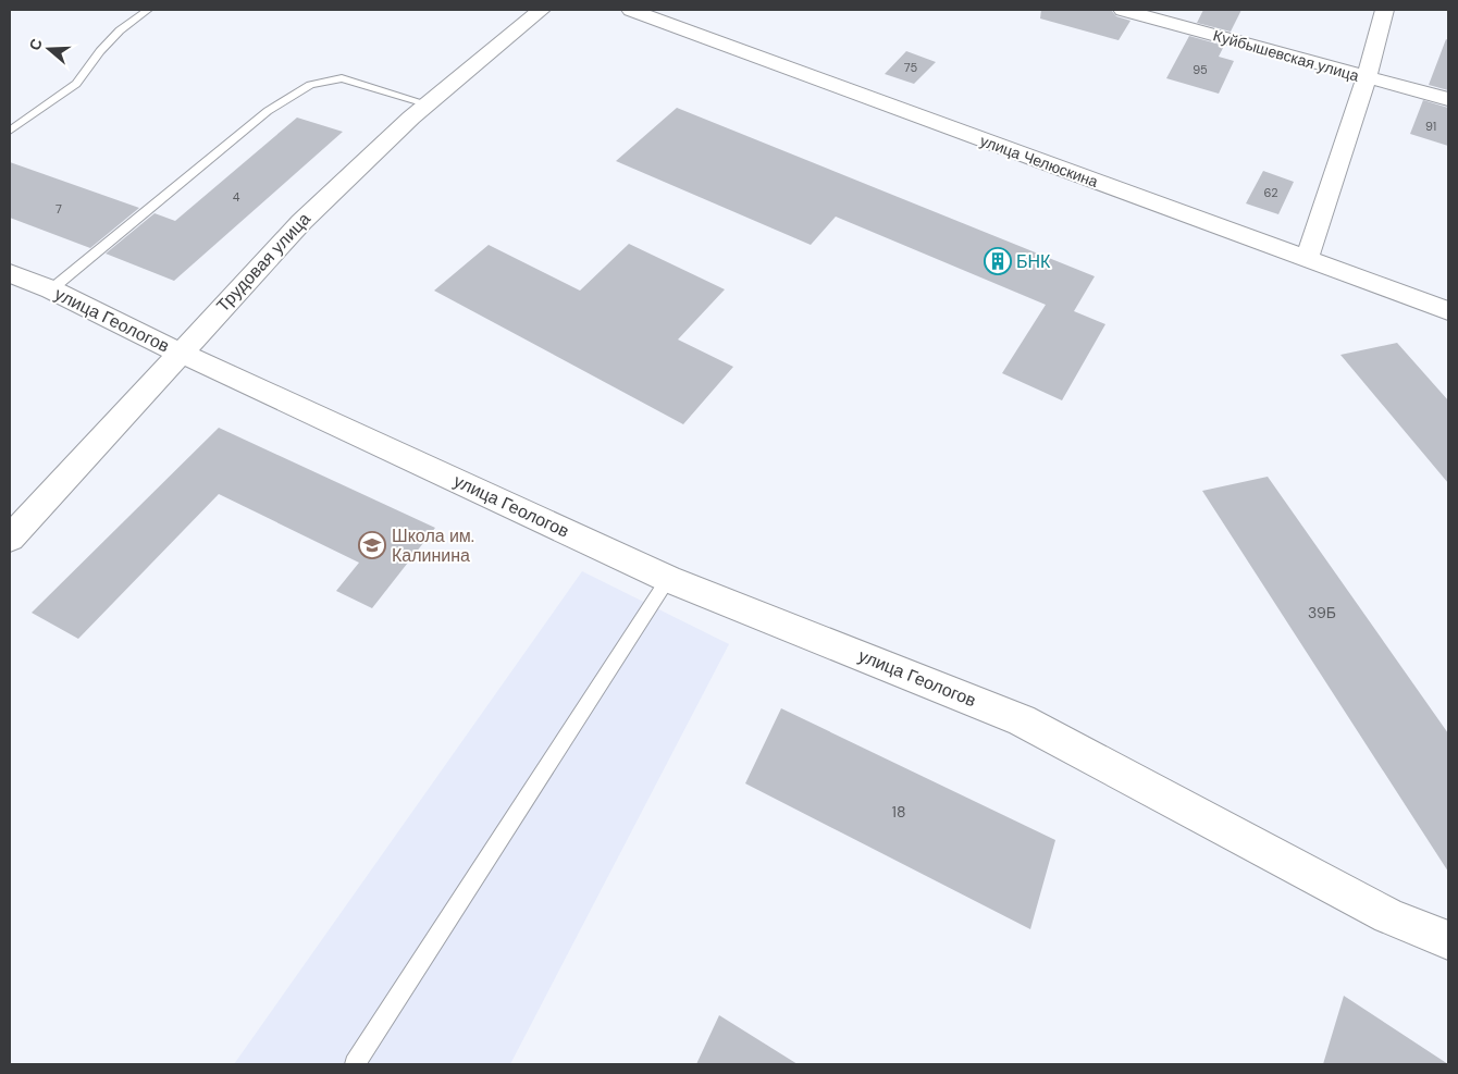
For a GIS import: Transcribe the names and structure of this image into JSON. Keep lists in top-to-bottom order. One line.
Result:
{"streets":{"street":["Куйбышевская улица","улица Челюскина","Трудовая улица","улица Геологов"]},"crossings":[["Трудовая улица","улица Геологов"]],"places":{"building":["БНК"],"school or university":["Школа им. Калинина"]},"house_numbers":["75","95","91","62","4","7","39Б","18"],"north":"left"}
